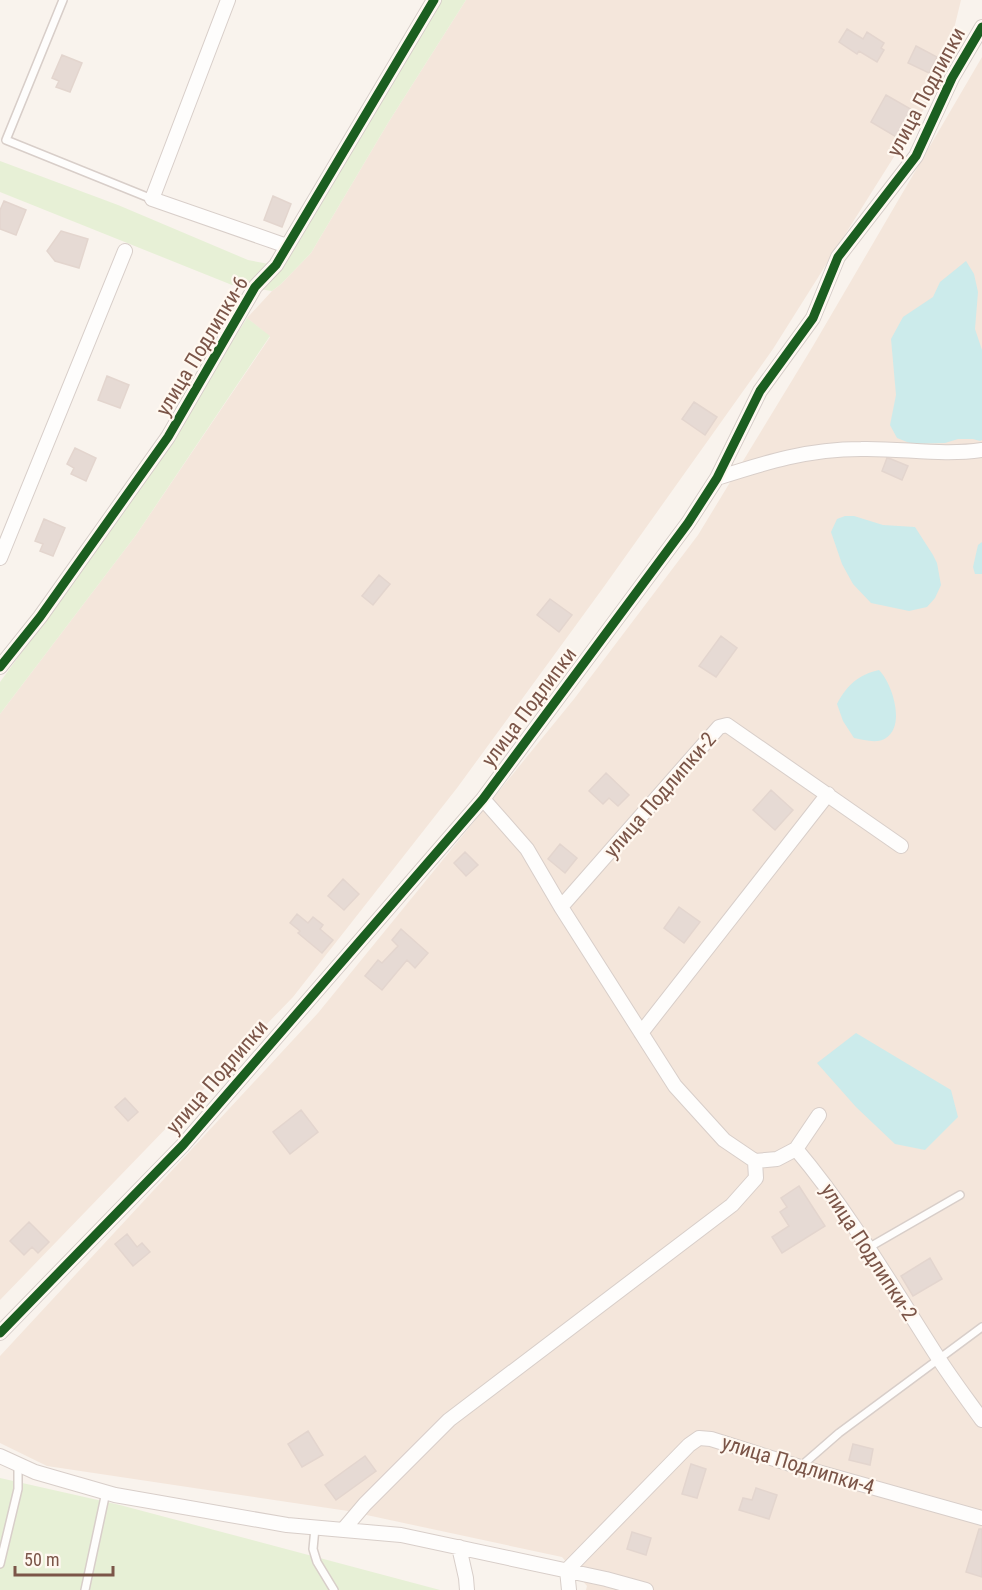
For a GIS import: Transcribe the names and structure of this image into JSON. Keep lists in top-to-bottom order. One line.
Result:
{"streets":{"street":["улица Подлипки","улица Подлипки-6","улица Подлипки-2","улица Подлипки-4"]},"scale_bar":"50 m"}
